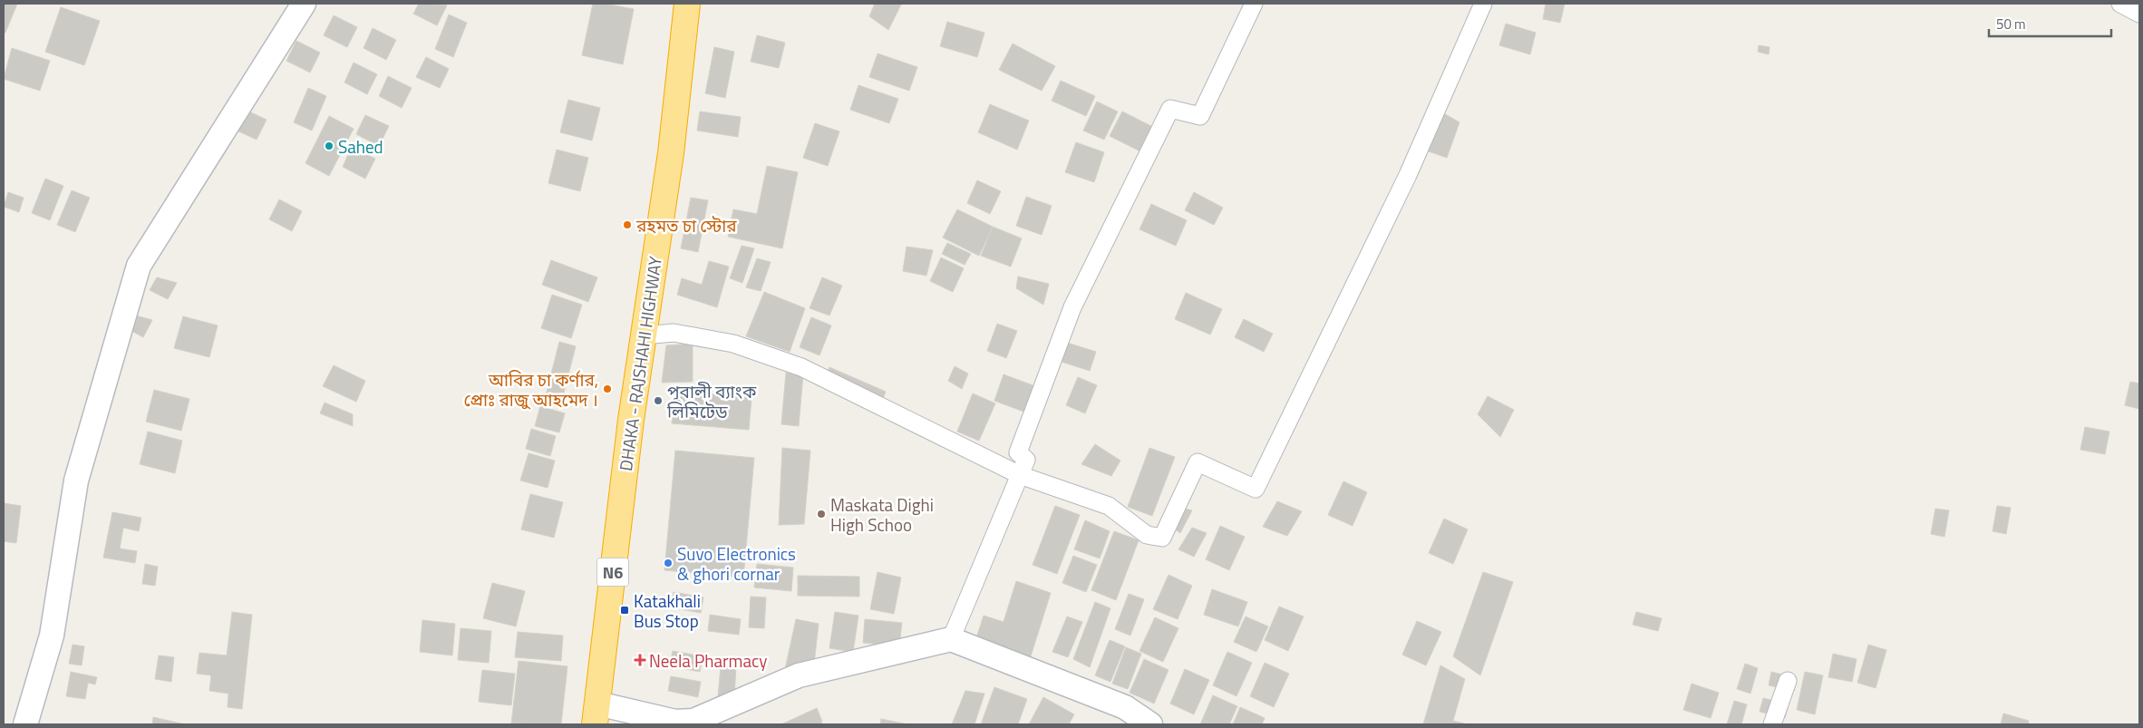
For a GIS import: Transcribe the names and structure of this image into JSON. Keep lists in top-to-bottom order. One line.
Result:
{"streets":{"highway":["DHAKA - RAJSHAHI HIGHWAY","N6"]},"places":{"other":["Sahed","রহমত চা স্টোর","আবির চা কর্ণার, প্রোঃ রাজু আহমেদ ।","পূবালী ব্যাংক লিমিটেড","Maskata Dighi High Schoo","Suvo Electronics & ghori cornar"],"transit":["Katakhali Bus Stop"],"health":["Neela Pharmacy"]},"scale_bar":"50 m"}
